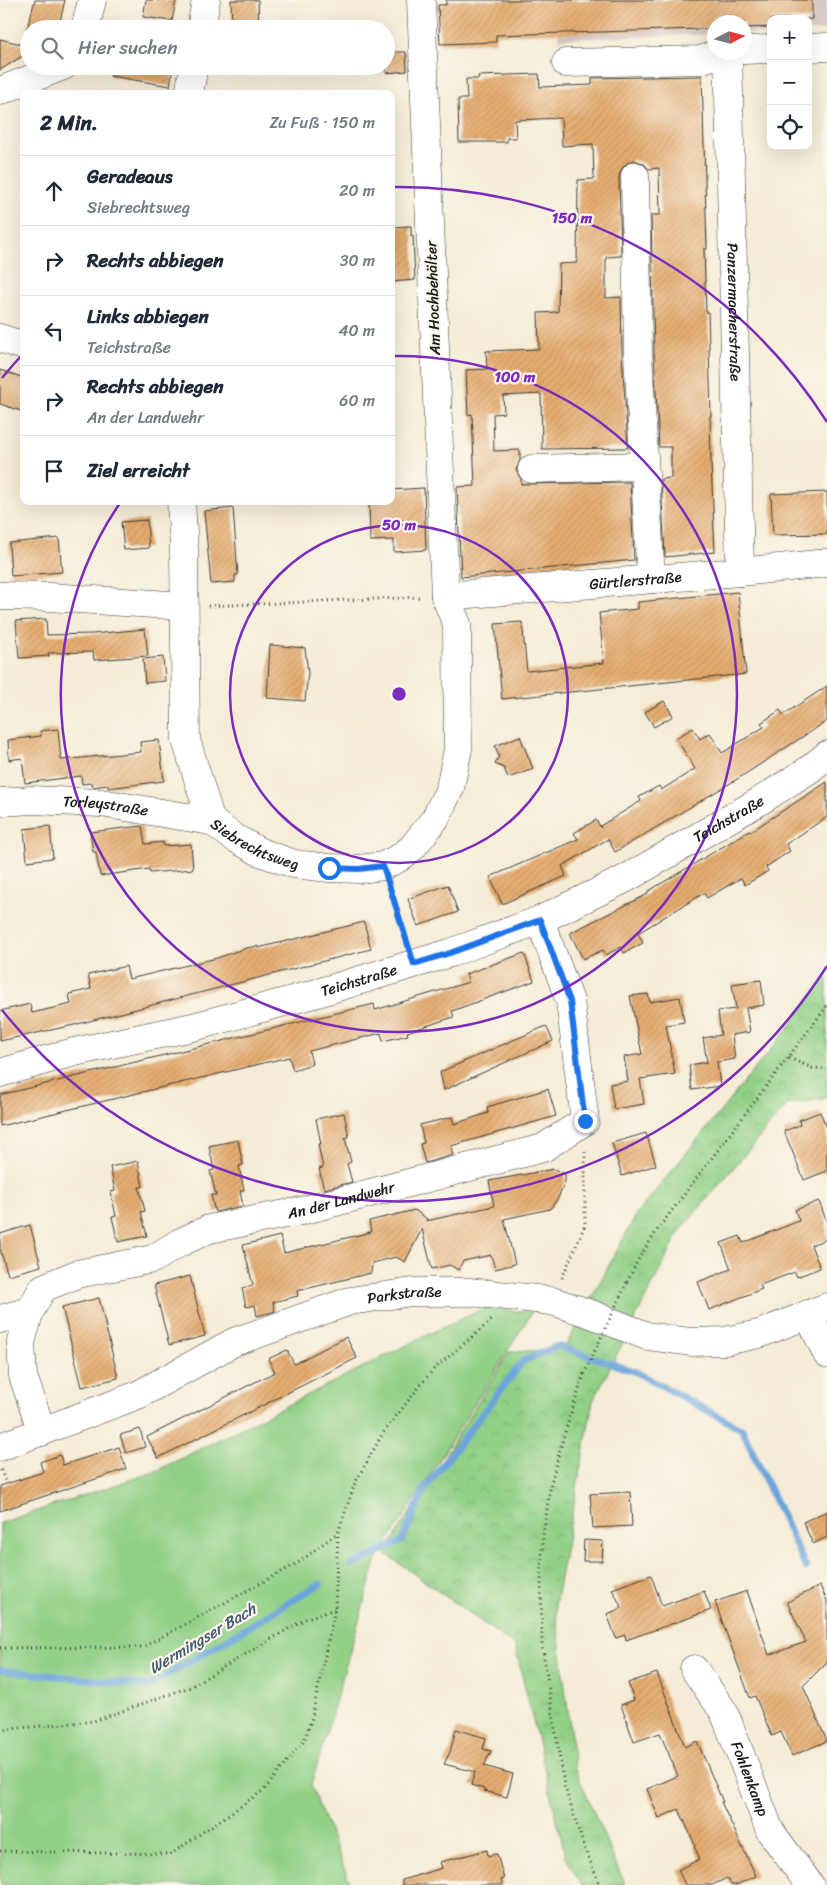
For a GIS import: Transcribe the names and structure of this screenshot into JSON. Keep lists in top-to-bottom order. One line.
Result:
{"streets":{"street":["Am Hochbehälter","Panzermacherstraße","Gürtlerstraße","Torleystraße","Teichstraße","Siebrechtsweg","An der Landwehr","Parkstraße","Fohlenkamp"]},"crossings":[["Am Hochbehälter","Gürtlerstraße"],["Am Hochbehälter","Siebrechtsweg"],["Panzermacherstraße","Gürtlerstraße"],["Gürtlerstraße","Siebrechtsweg"],["Torleystraße","Siebrechtsweg"],["An der Landwehr","Parkstraße"]],"water":["Wermingser Bach"],"north":"right","page":{"map_buttons":["+","−"],"search":"Hier suchen","heading":["2 Min.","Zu Fuß · 150 m"],"list":[["Geradeaus","Siebrechtsweg","20 m"],["Rechts abbiegen","30 m"],["Links abbiegen","Teichstraße","40 m"],["Rechts abbiegen","An der Landwehr","60 m"],"Ziel erreicht"]},"rings":["150 m","100 m","50 m"]}
